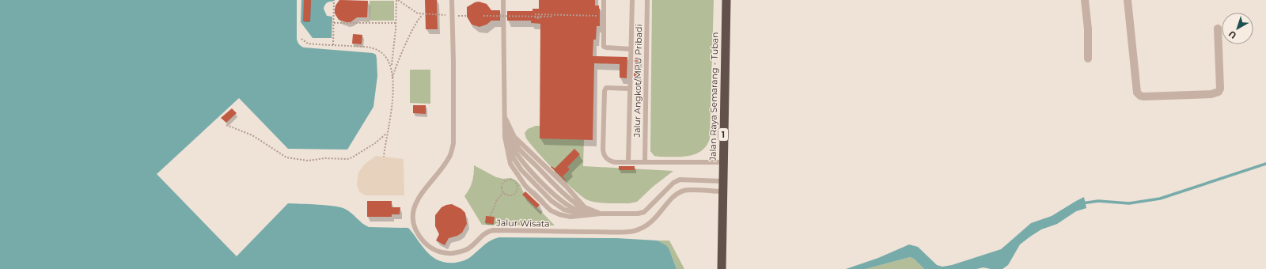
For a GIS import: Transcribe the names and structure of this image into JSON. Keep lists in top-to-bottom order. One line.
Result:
{"streets":{"highway":["Jalan Raya Semarang - Tuban","1"],"lane":["Jalur Angkot/MPU Pribadi","Jalur Wisata"]},"crossings":[["Jalur Angkot/MPU Pribadi","Jalan Raya Semarang - Tuban"],["Jalan Raya Semarang - Tuban","Jalur Wisata"]],"north":"bottom left"}
